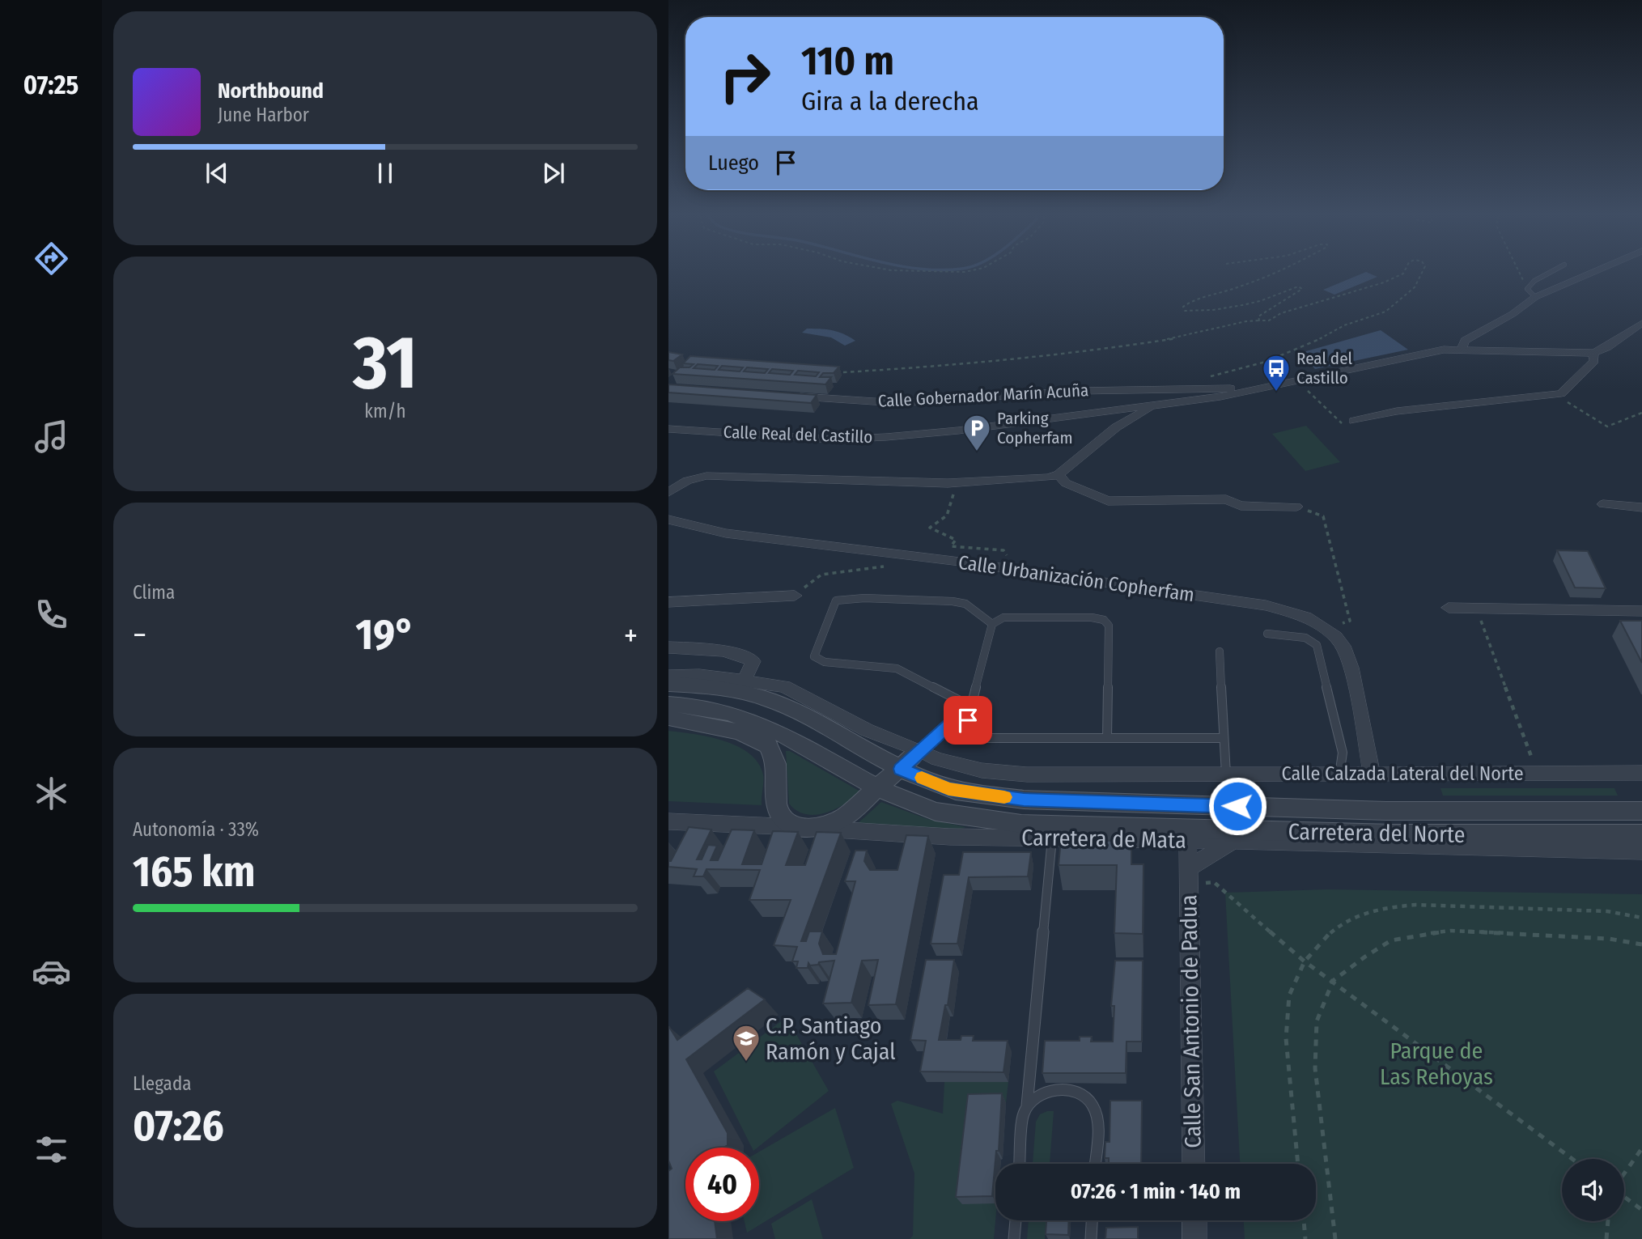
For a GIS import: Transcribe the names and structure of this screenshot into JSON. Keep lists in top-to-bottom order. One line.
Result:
{"streets":{"street":["Calle Gobernador Marín Acuña","Calle Real del Castillo","Calle Urbanización Copherfam","Calle Calzada Lateral del Norte","Carretera del Norte","Carretera de Mata","Calle San Antonio de Padua"]},"crossings":[["Calle Gobernador Marín Acuña","Calle Real del Castillo"],["Calle Urbanización Copherfam","Calle Calzada Lateral del Norte"],["Carretera de Mata","Calle San Antonio de Padua"]],"parks":["Parque de Las Rehoyas"],"places":{"bus stop":["Real del Castillo"],"parking":["Parking Copherfam"],"school or university":["C.P. Santiago Ramón y Cajal"]},"page":{"tabs":"07:25","turn":["110 m","Gira a la derecha"],"song":["Northbound","June Harbor"],"then":"Luego","tile":[["31","km/h"],"Clima",["Autonomía · 33%","165 km"],["Llegada","07:26"]],"heat":["−","19°","+"],"limit":"40","trip":"07:26 · 1 min · 140 m"}}
